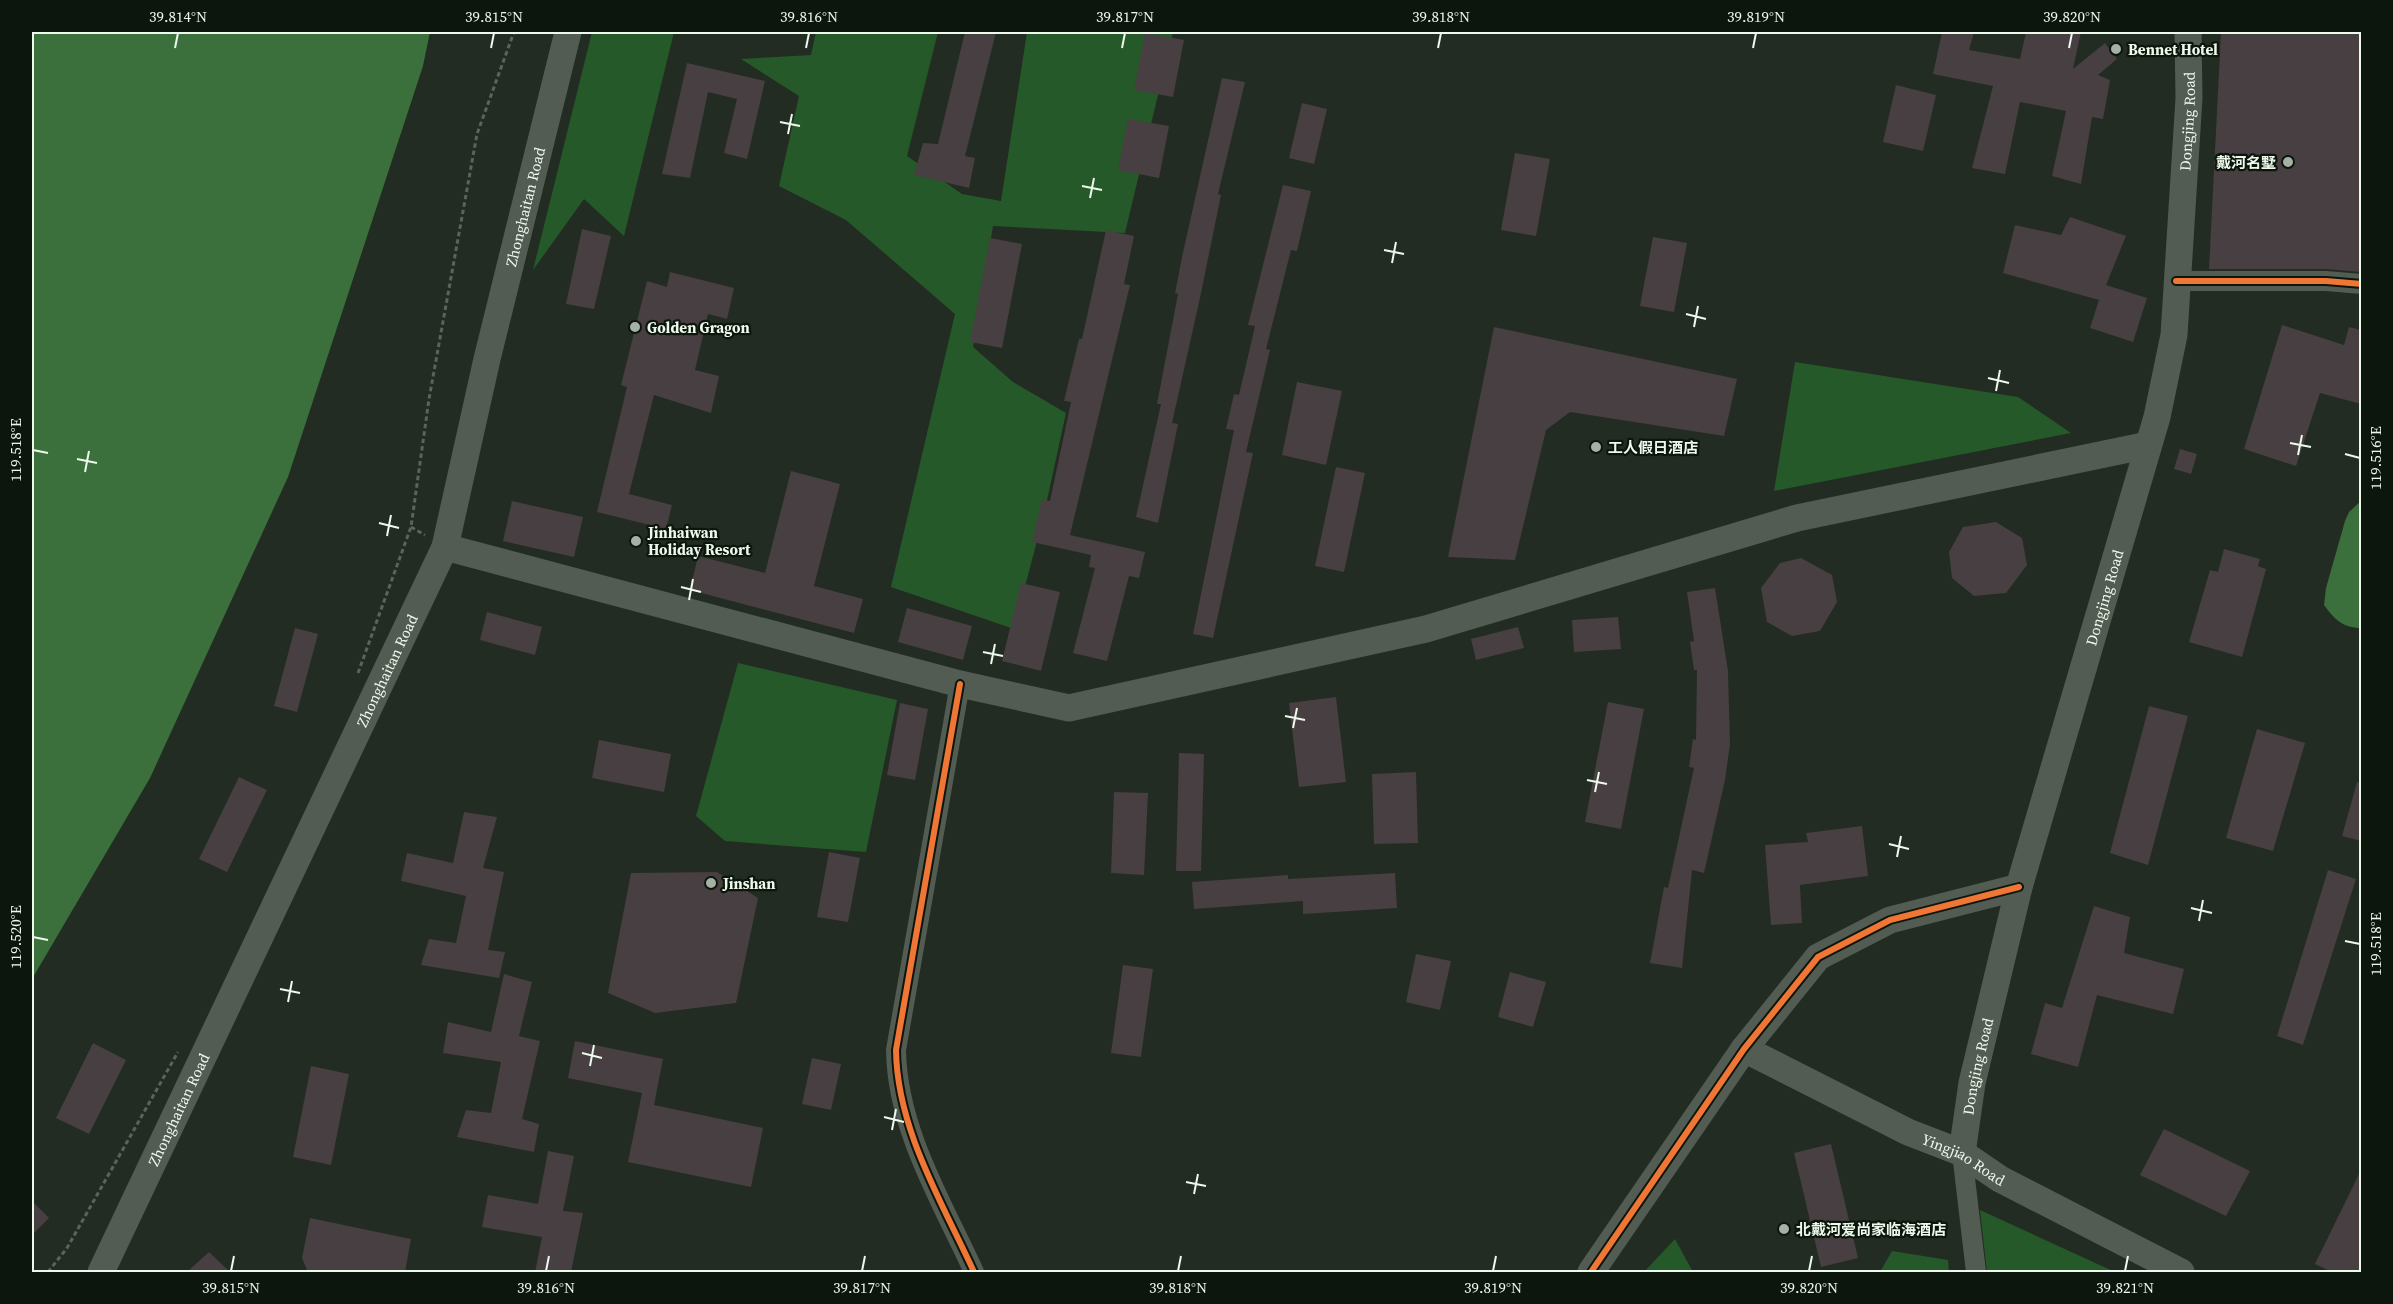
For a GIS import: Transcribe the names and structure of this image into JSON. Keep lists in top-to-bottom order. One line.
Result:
{"streets":{"main road":["Dongjing Road","Zhonghaitan Road","Yingjiao Road"]},"crossings":[["Dongjing Road","Yingjiao Road"]],"places":["Bennet Hotel","戴河名墅","Golden Gragon","工人假日酒店","Jinhaiwan Holiday Resort","Jinshan","北戴河爱尚家临海酒店"],"coordinates":["39.814°N","39.815°N","39.816°N","39.817°N","39.818°N","39.819°N","39.820°N","119.518°E","119.516°E","119.520°E","39.821°N"]}
